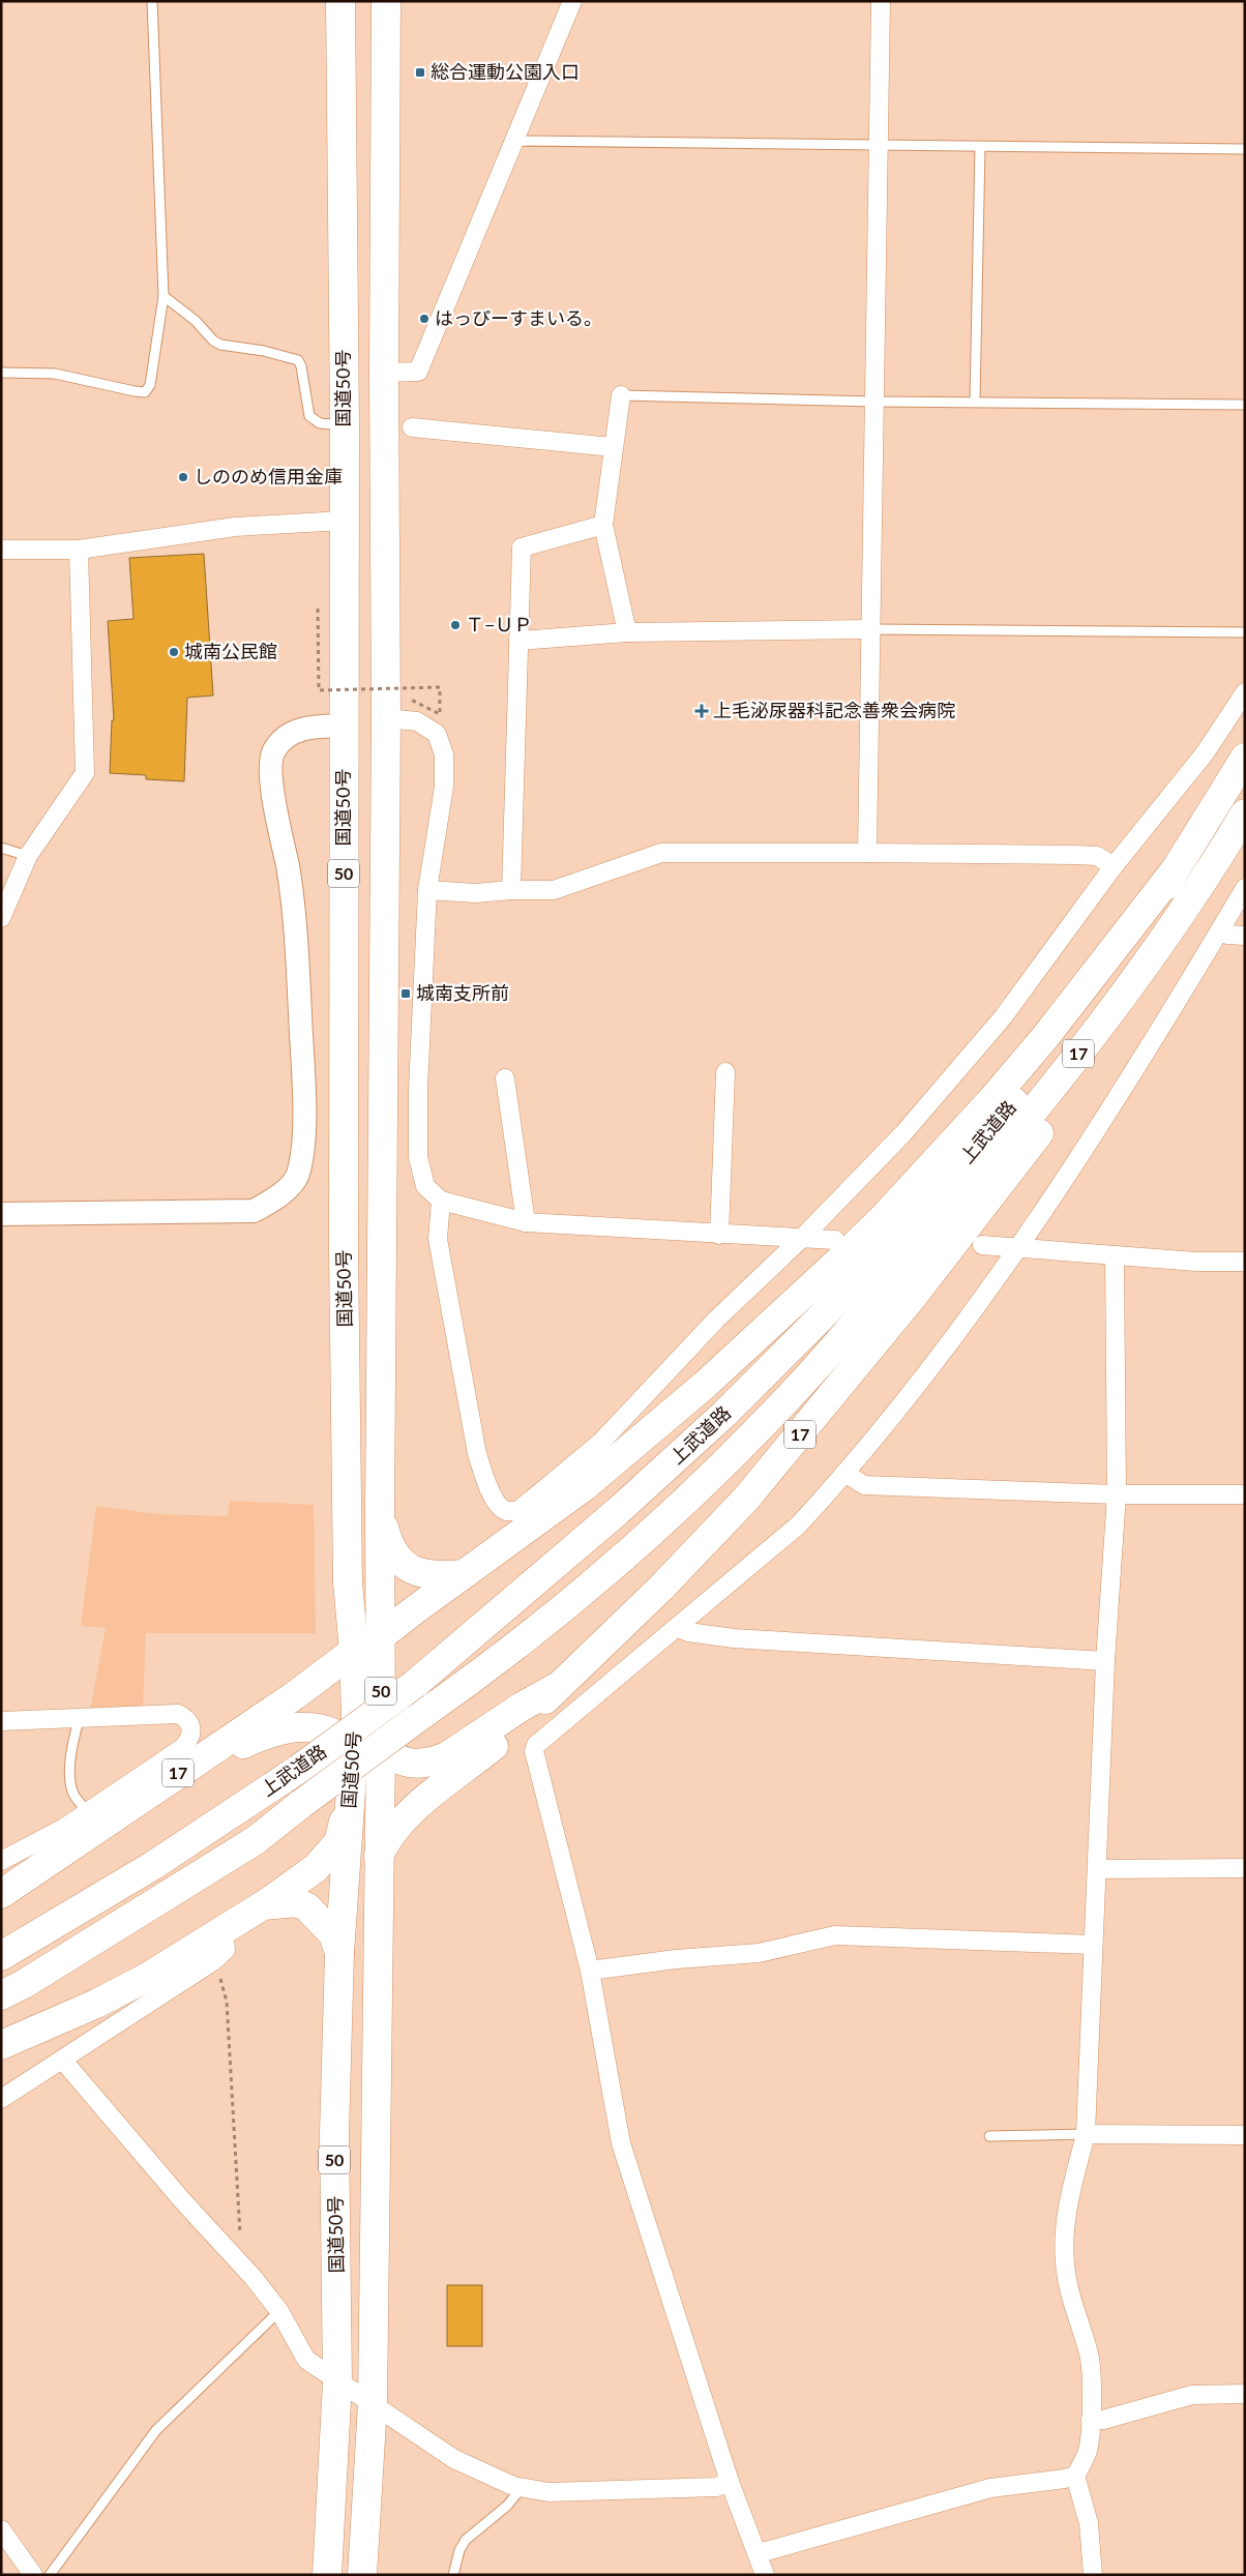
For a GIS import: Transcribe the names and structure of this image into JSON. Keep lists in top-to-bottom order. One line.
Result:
{"streets":{"highway":["国道50号","50","17","上武道路"]},"crossings":[["国道50号","17"],["17","上武道路"]],"places":{"transit":["総合運動公園入口","城南支所前"],"other":["はっぴーすまいる。","しののめ信用金庫","Ｔ−ＵＰ","城南公民館"],"health":["上毛泌尿器科記念善衆会病院"]}}
